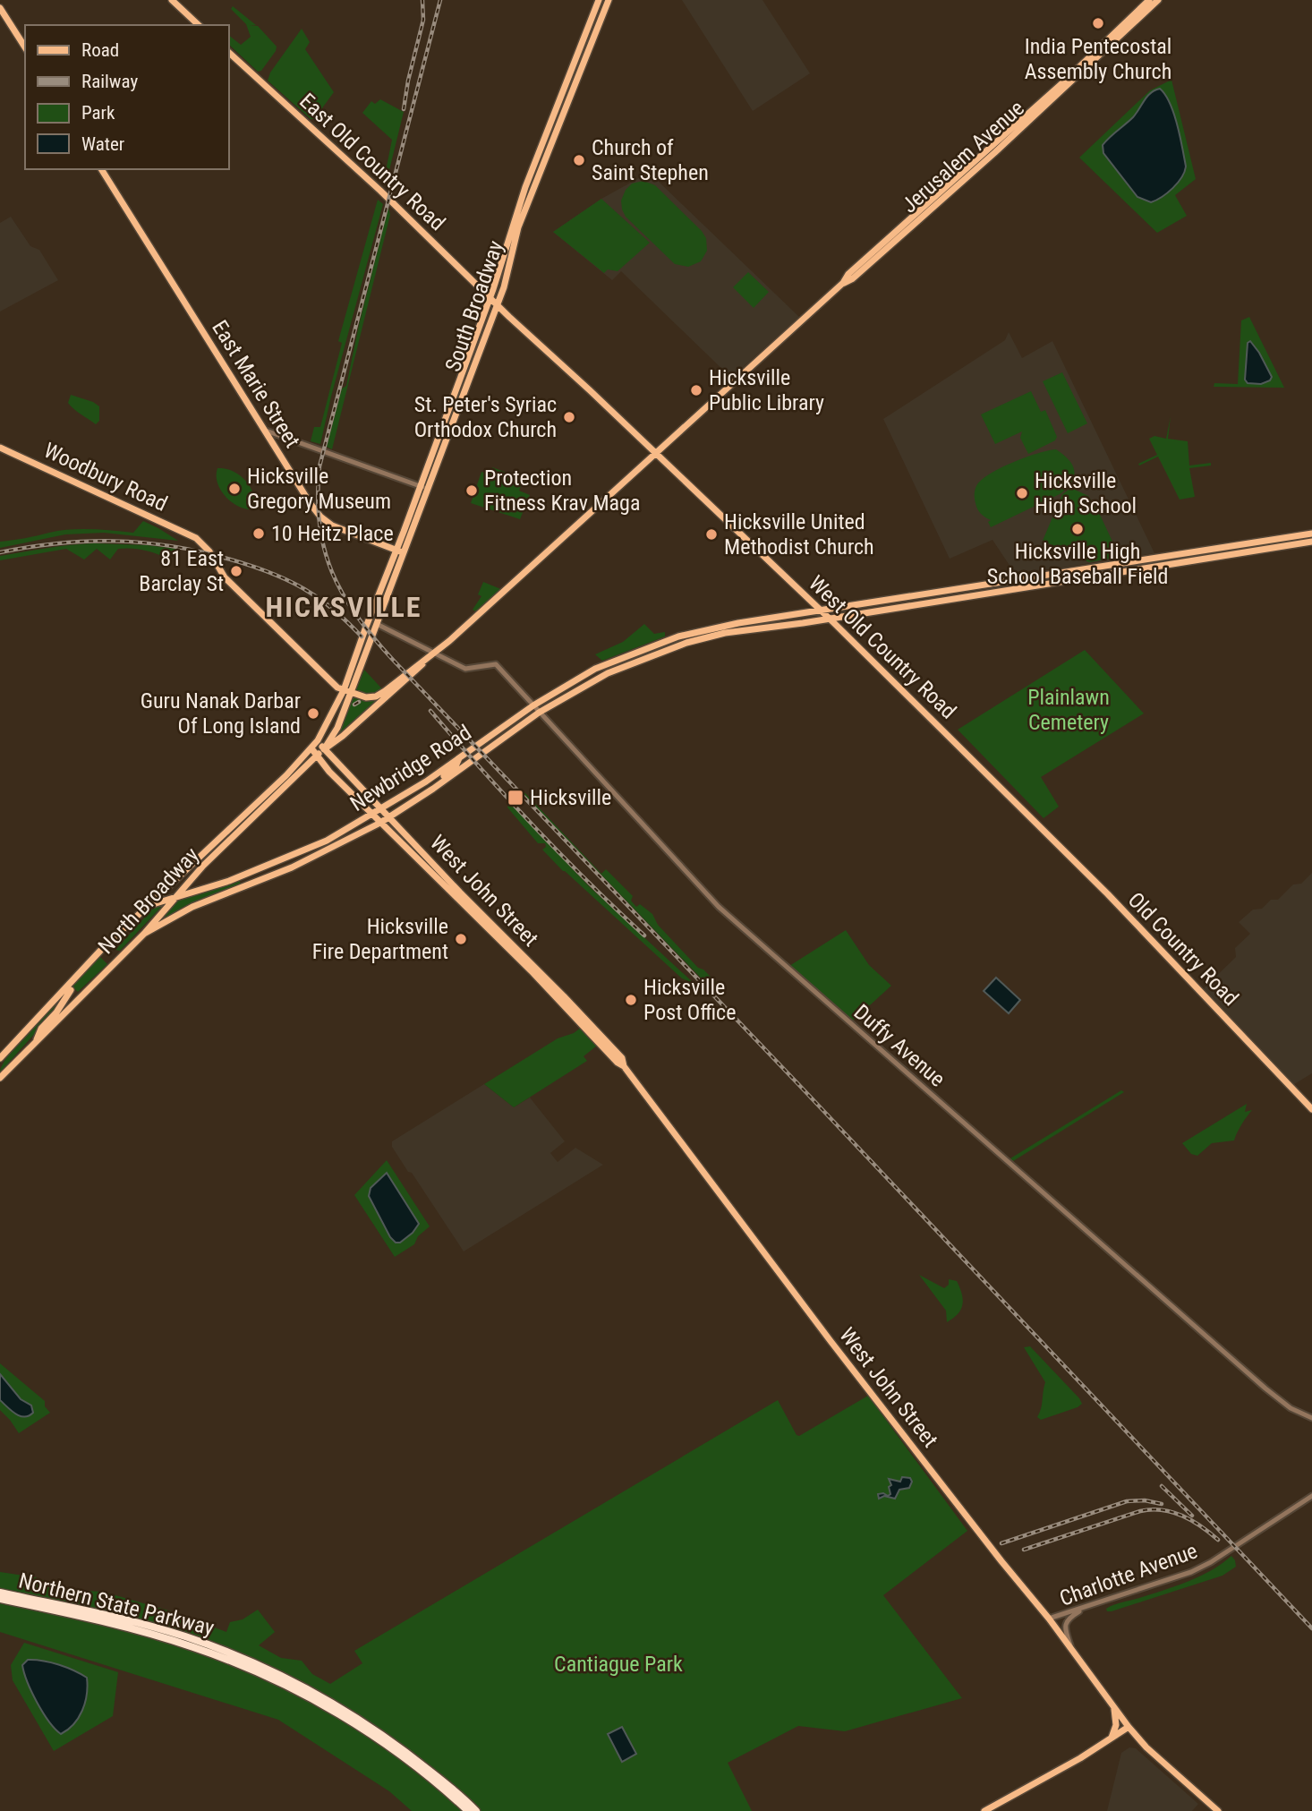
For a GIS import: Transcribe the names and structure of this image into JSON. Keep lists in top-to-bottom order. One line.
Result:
{"streets":{"highway":["Northern State Parkway"],"main road":["Jerusalem Avenue","East Old Country Road","South Broadway","East Marie Street","Woodbury Road","West Old Country Road","Newbridge Road","West John Street","North Broadway","Old Country Road"],"street":["Duffy Avenue","Charlotte Avenue"]},"crossings":[["Jerusalem Avenue","South Broadway"],["Jerusalem Avenue","Woodbury Road"],["Jerusalem Avenue","West Old Country Road"],["Jerusalem Avenue","West John Street"],["Jerusalem Avenue","North Broadway"],["Jerusalem Avenue","Duffy Avenue"],["East Old Country Road","South Broadway"],["East Old Country Road","West Old Country Road"],["South Broadway","East Marie Street"],["South Broadway","Woodbury Road"],["South Broadway","West Old Country Road"],["South Broadway","West John Street"],["South Broadway","North Broadway"],["West Old Country Road","Newbridge Road"],["West Old Country Road","Old Country Road"],["Newbridge Road","West John Street"],["Newbridge Road","North Broadway"],["Newbridge Road","Duffy Avenue"],["West John Street","North Broadway"],["West John Street","Charlotte Avenue"]],"districts":["HICKSVILLE"],"parks":["Plainlawn Cemetery","Cantiague Park"],"places":{"other":["India Pentecostal Assembly Church","Church of Saint Stephen","Hicksville Public Library","St. Peter's Syriac Orthodox Church","Hicksville Gregory Museum","Protection Fitness Krav Maga","Hicksville High School","Hicksville High School Baseball Field","10 Heitz Place","Hicksville United Methodist Church","81 East Barclay St","Guru Nanak Darbar Of Long Island","Hicksville Fire Department","Hicksville Post Office"],"transit":["Hicksville"]},"legend":["Road","Railway","Park","Water"]}
